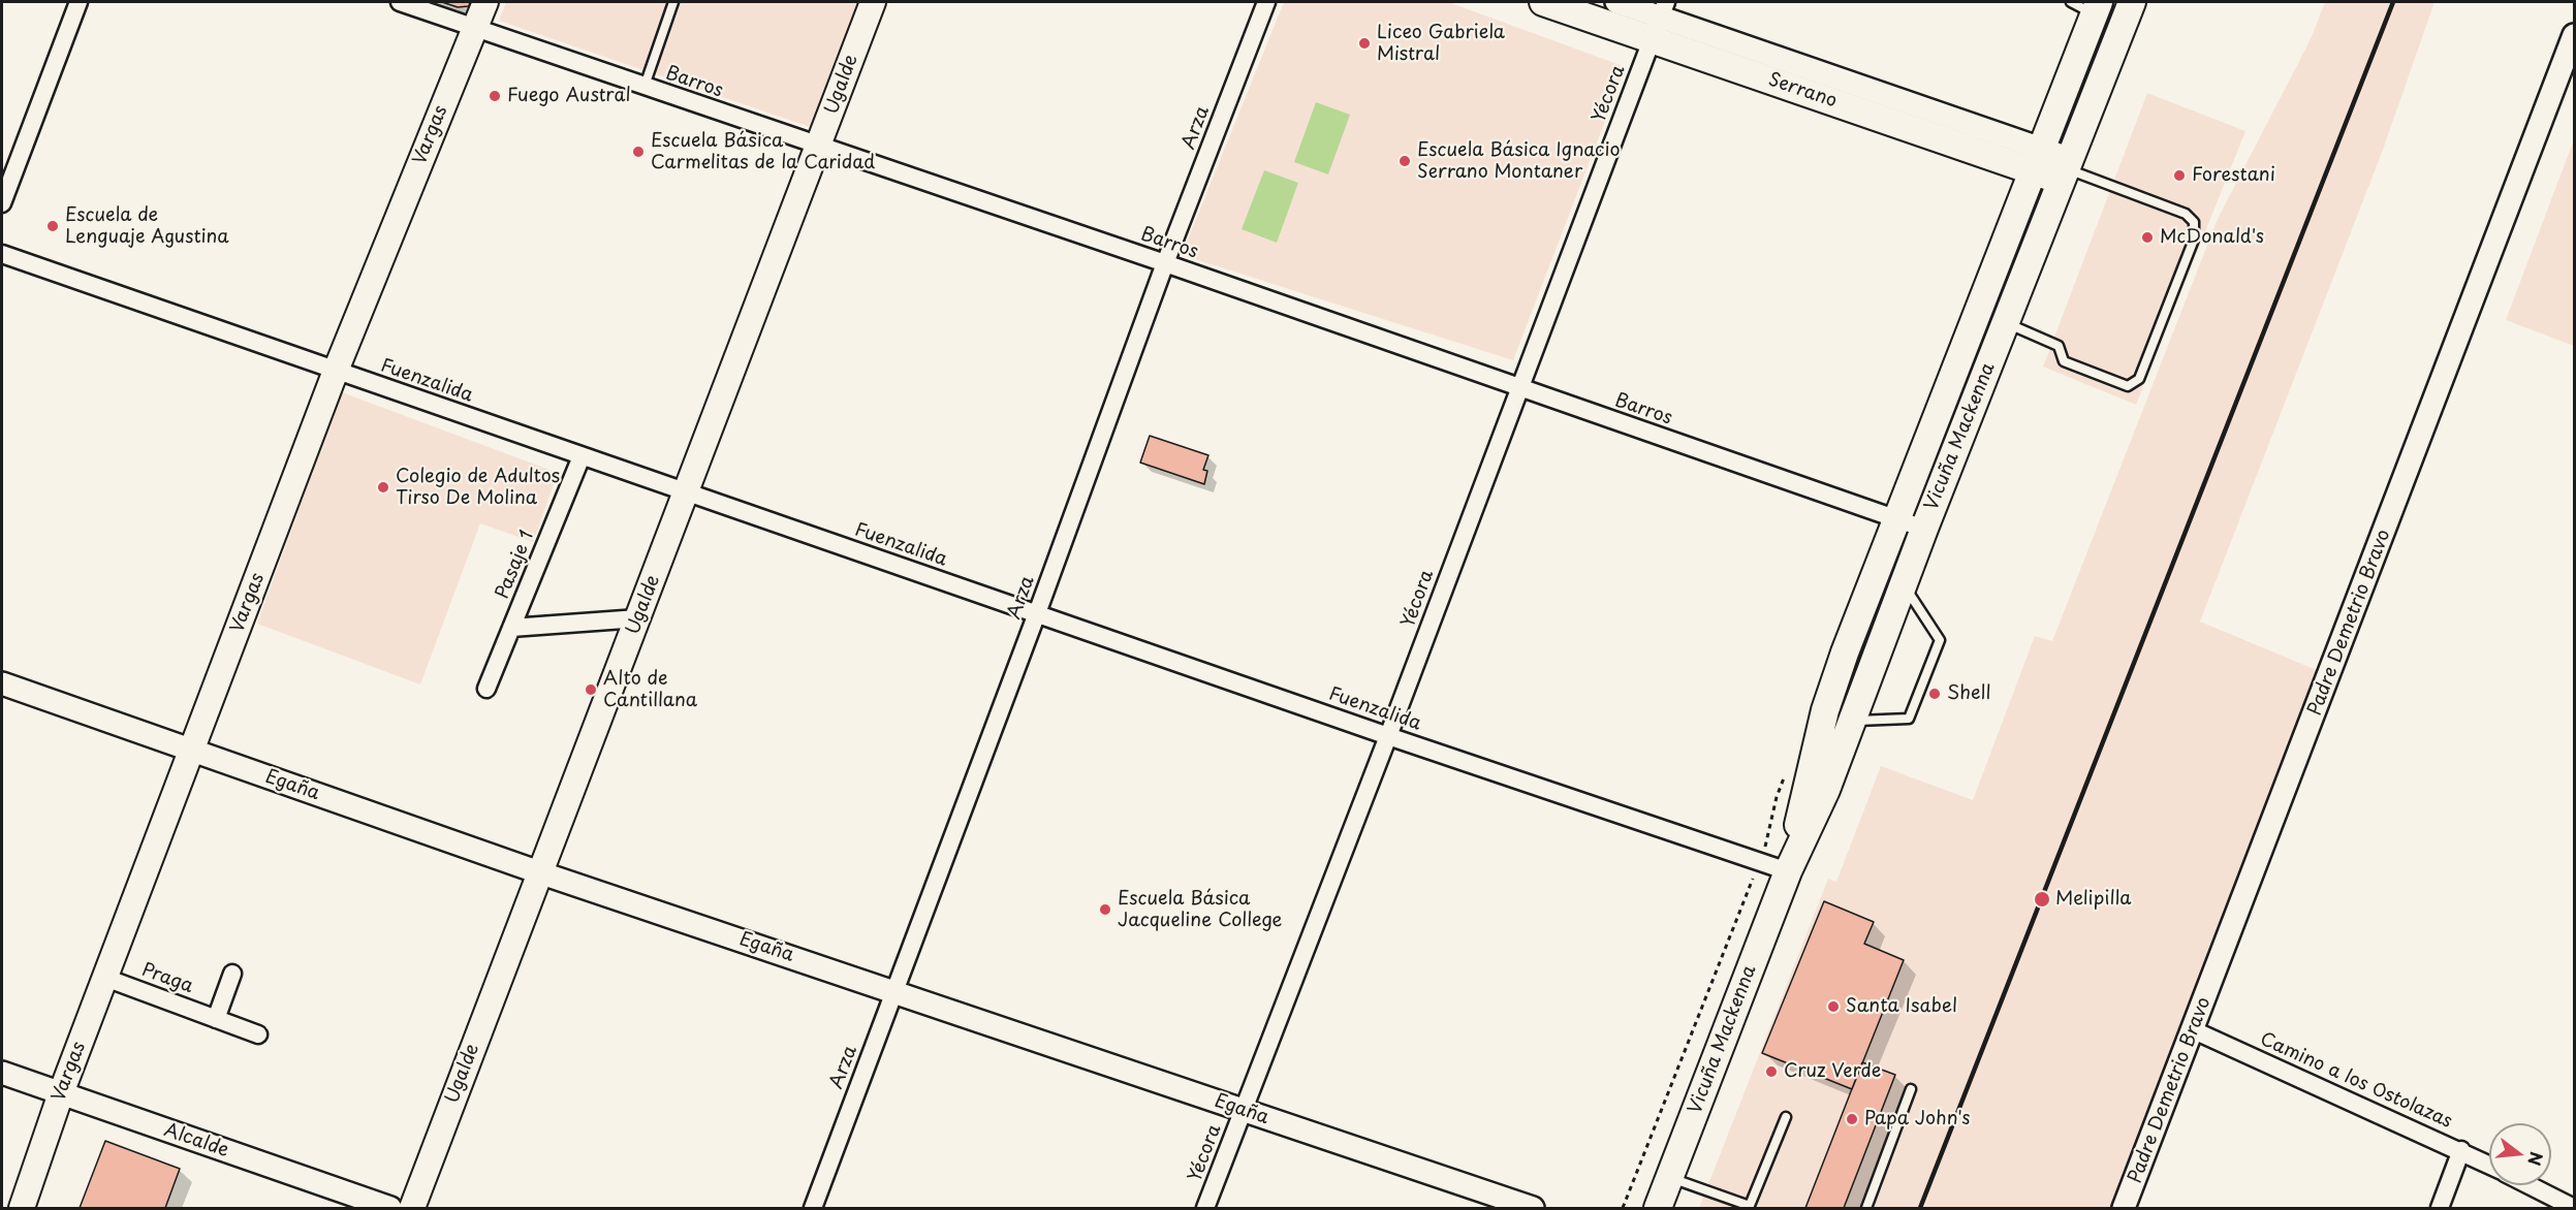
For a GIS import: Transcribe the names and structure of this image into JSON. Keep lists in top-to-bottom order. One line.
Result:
{"streets":{"main road":["Ugalde","Serrano","Vargas","Vicuña Mackenna"],"street":["Barros","Yécora","Arza","Fuenzalida","Pasaje 1","Padre Demetrio Bravo","Egaña","Praga","Camino a los Ostolazas","Alcalde"]},"crossings":[["Barros","Ugalde"],["Barros","Yécora"],["Barros","Arza"],["Barros","Vargas"],["Barros","Vicuña Mackenna"],["Ugalde","Fuenzalida"],["Ugalde","Egaña"],["Serrano","Yécora"],["Serrano","Vicuña Mackenna"],["Yécora","Fuenzalida"],["Yécora","Egaña"],["Arza","Fuenzalida"],["Arza","Egaña"],["Vargas","Fuenzalida"],["Vargas","Egaña"],["Vargas","Praga"],["Vargas","Alcalde"],["Fuenzalida","Vicuña Mackenna"],["Fuenzalida","Pasaje 1"],["Padre Demetrio Bravo","Camino a los Ostolazas"]],"places":["Liceo Gabriela Mistral","Fuego Austral","Escuela Básica Carmelitas de la Caridad","Escuela Básica Ignacio Serrano Montaner","Forestani","Escuela de Lenguaje Agustina","McDonald's","Colegio de Adultos Tirso De Molina","Alto de Cantillana","Shell","Melipilla","Escuela Básica Jacqueline College","Santa Isabel","Cruz Verde","Papa John's"],"north":"right"}
